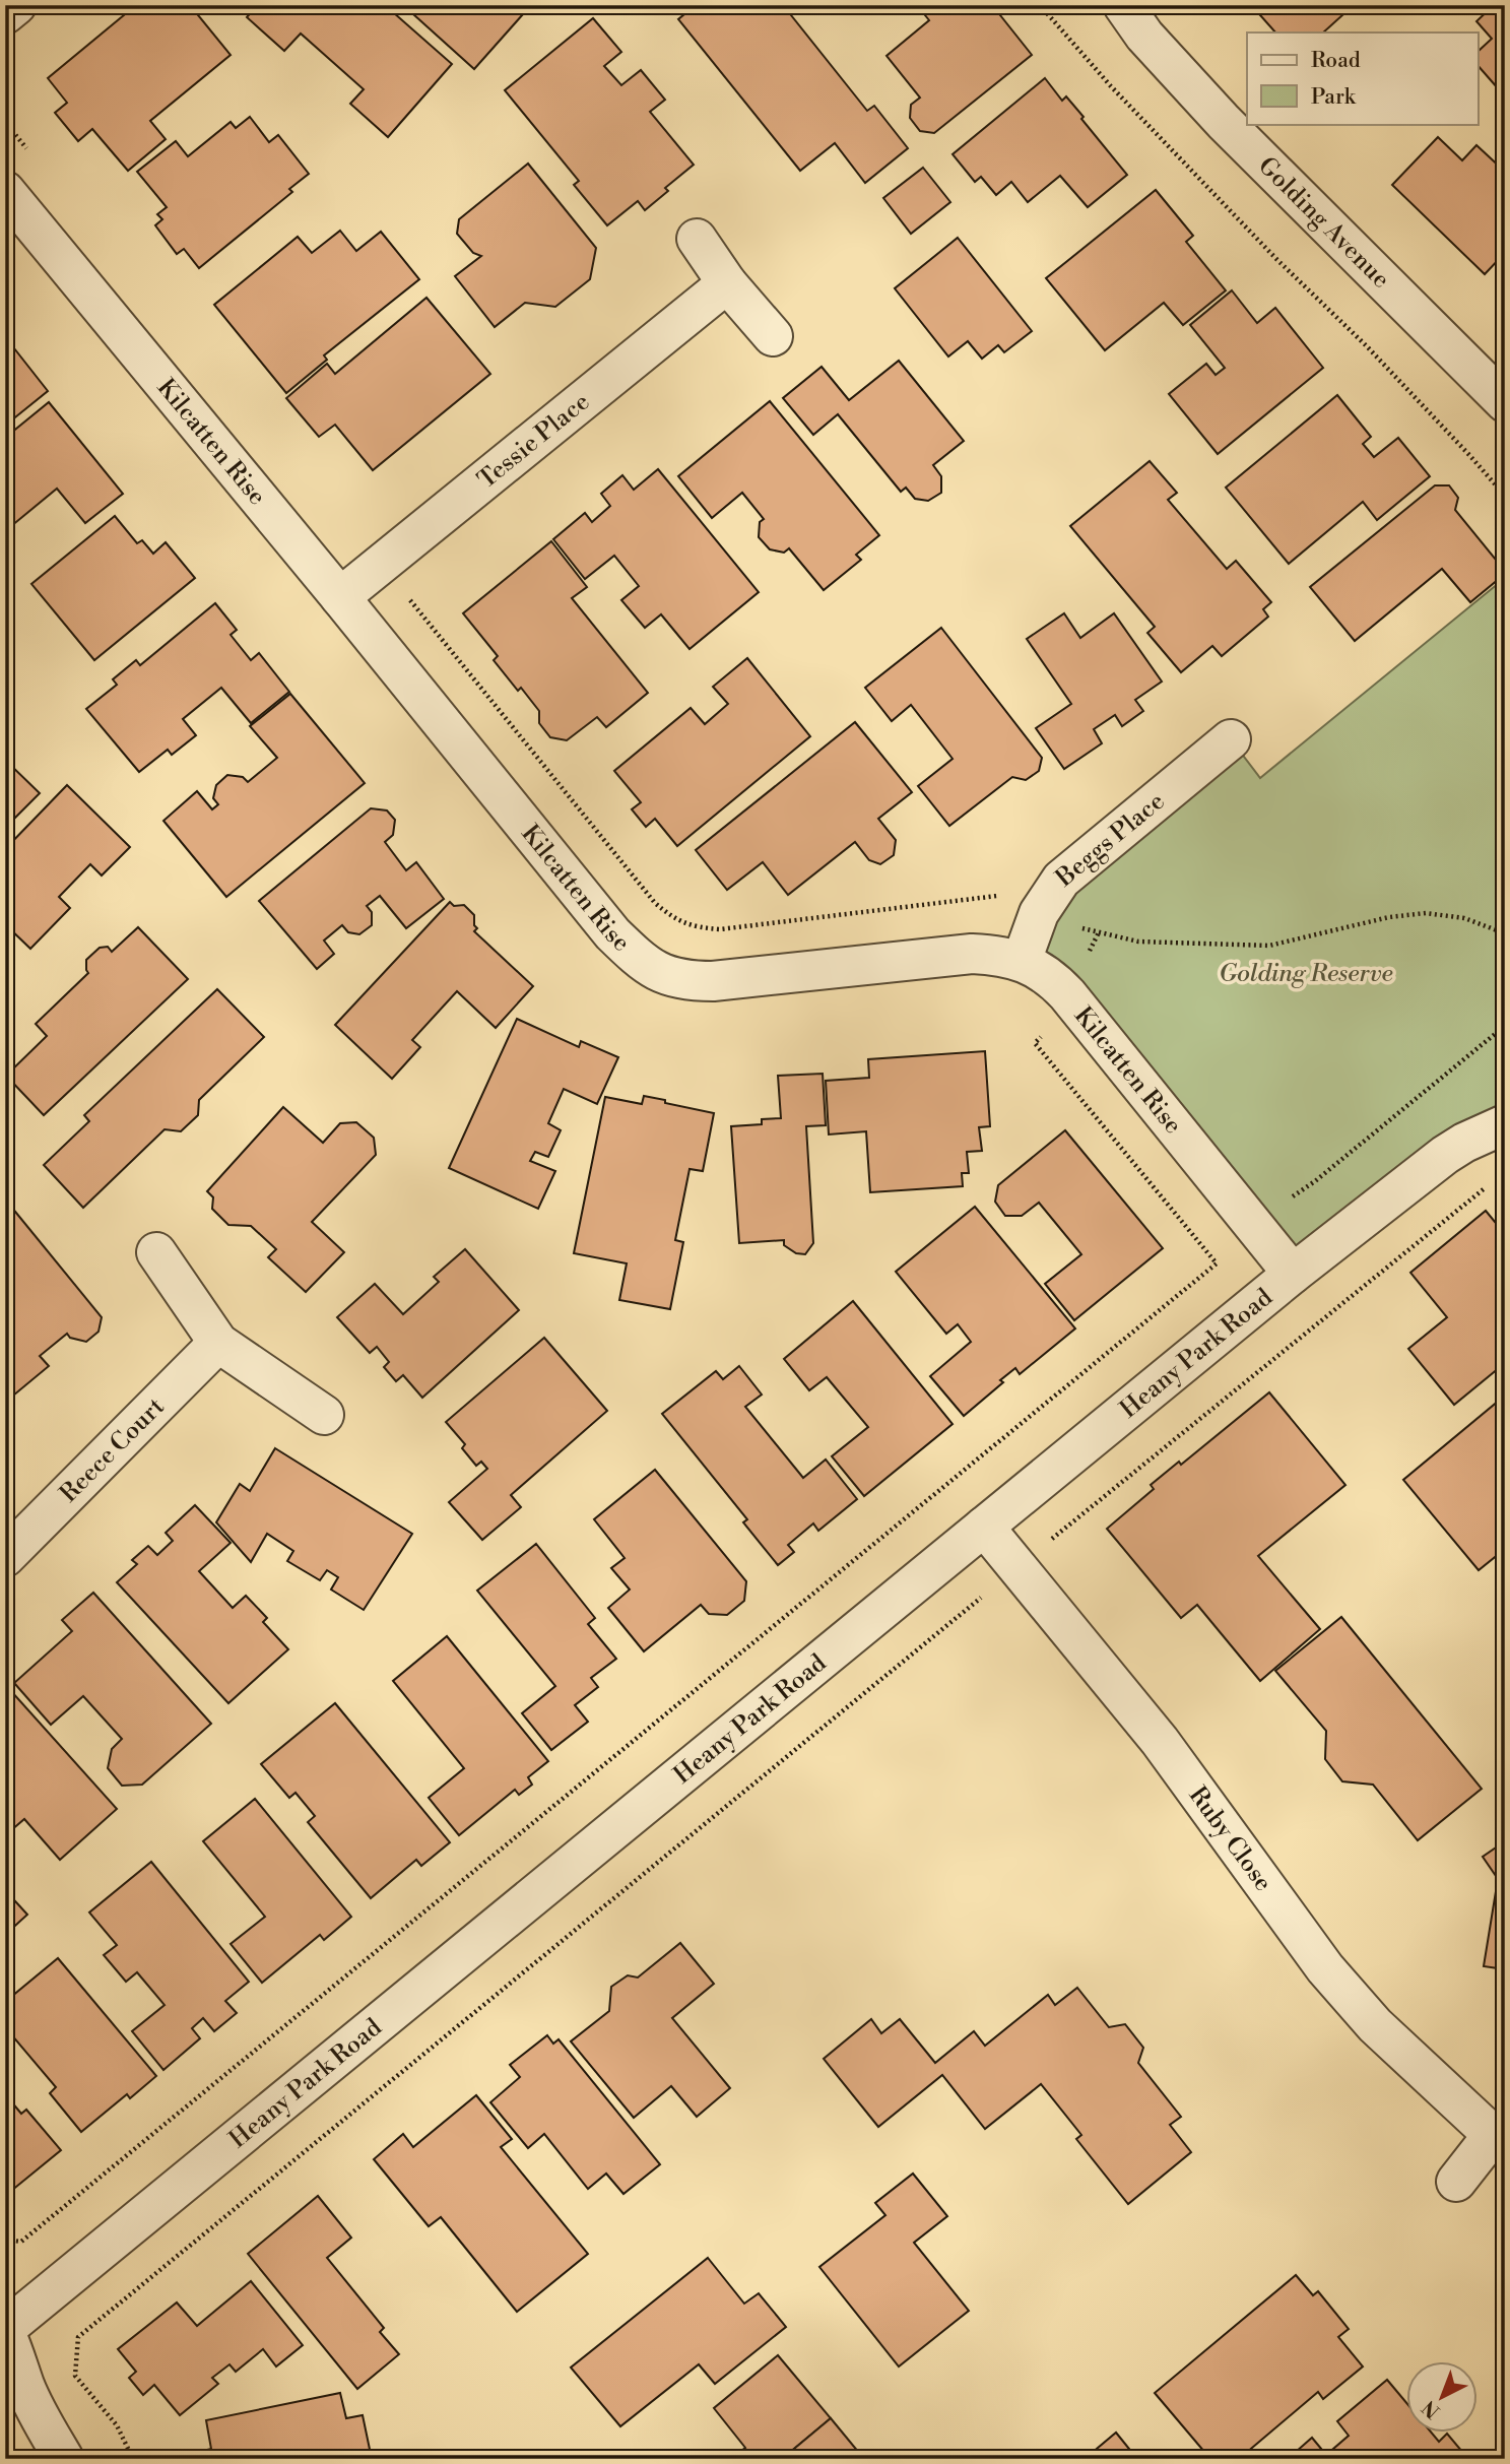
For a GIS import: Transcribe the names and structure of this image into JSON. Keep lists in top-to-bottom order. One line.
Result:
{"streets":{"street":["Golding Avenue","Tessie Place","Kilcatten Rise","Beggs Place","Heany Park Road","Reece Court","Ruby Close"]},"crossings":[["Tessie Place","Kilcatten Rise"],["Kilcatten Rise","Beggs Place"],["Kilcatten Rise","Heany Park Road"],["Heany Park Road","Ruby Close"]],"parks":["Golding Reserve"],"legend":["Road","Park"],"north":"bottom left"}
